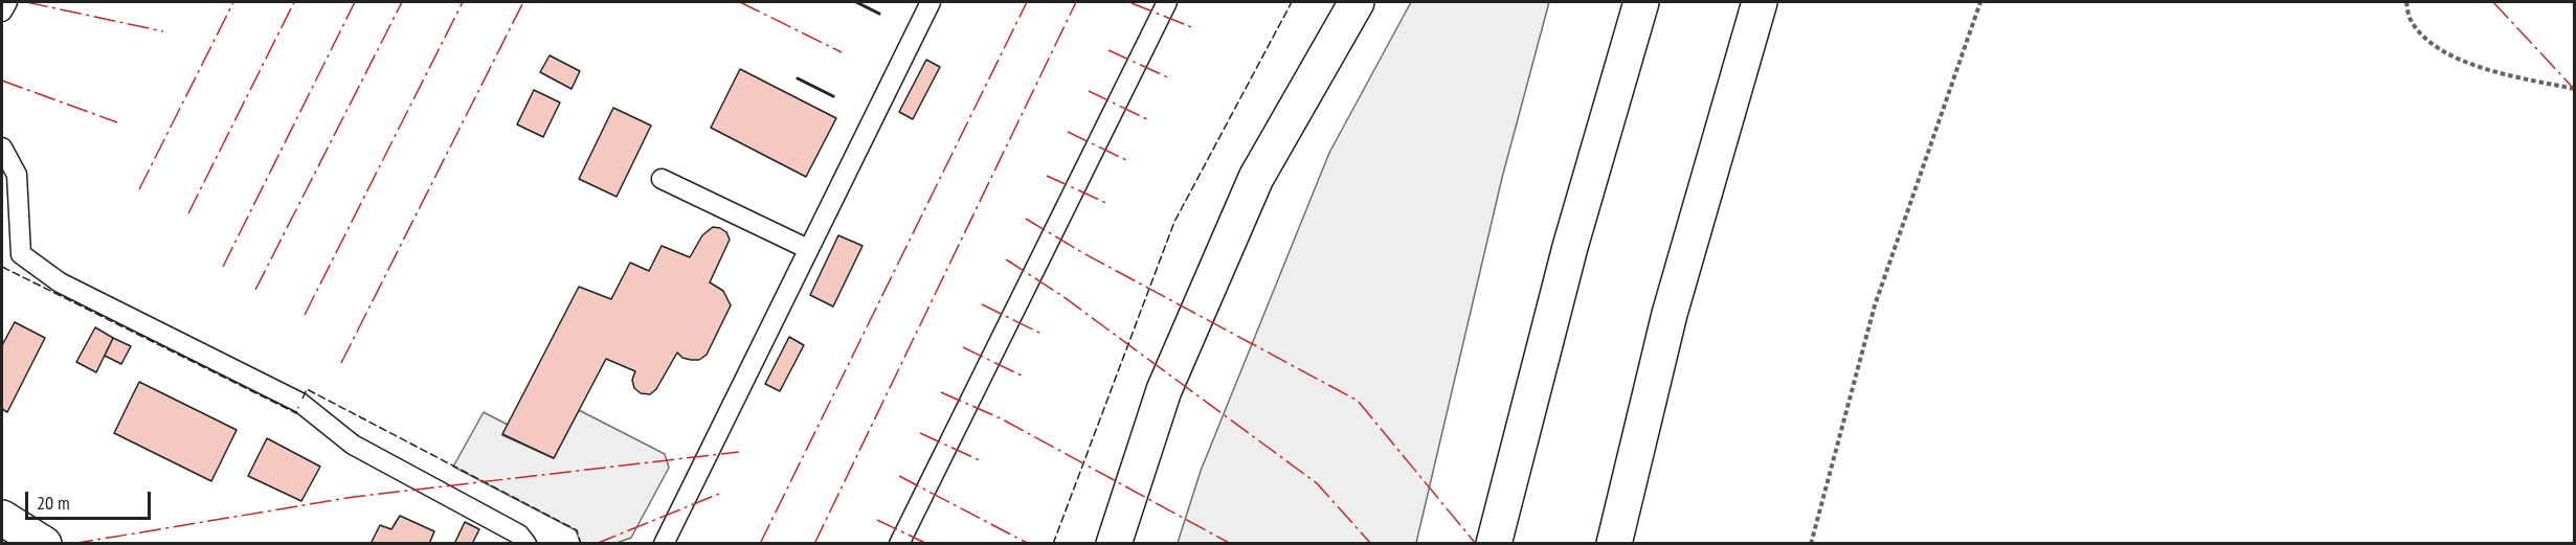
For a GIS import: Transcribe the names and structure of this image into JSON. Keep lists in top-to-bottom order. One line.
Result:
{"scale_bar":"20 m"}
